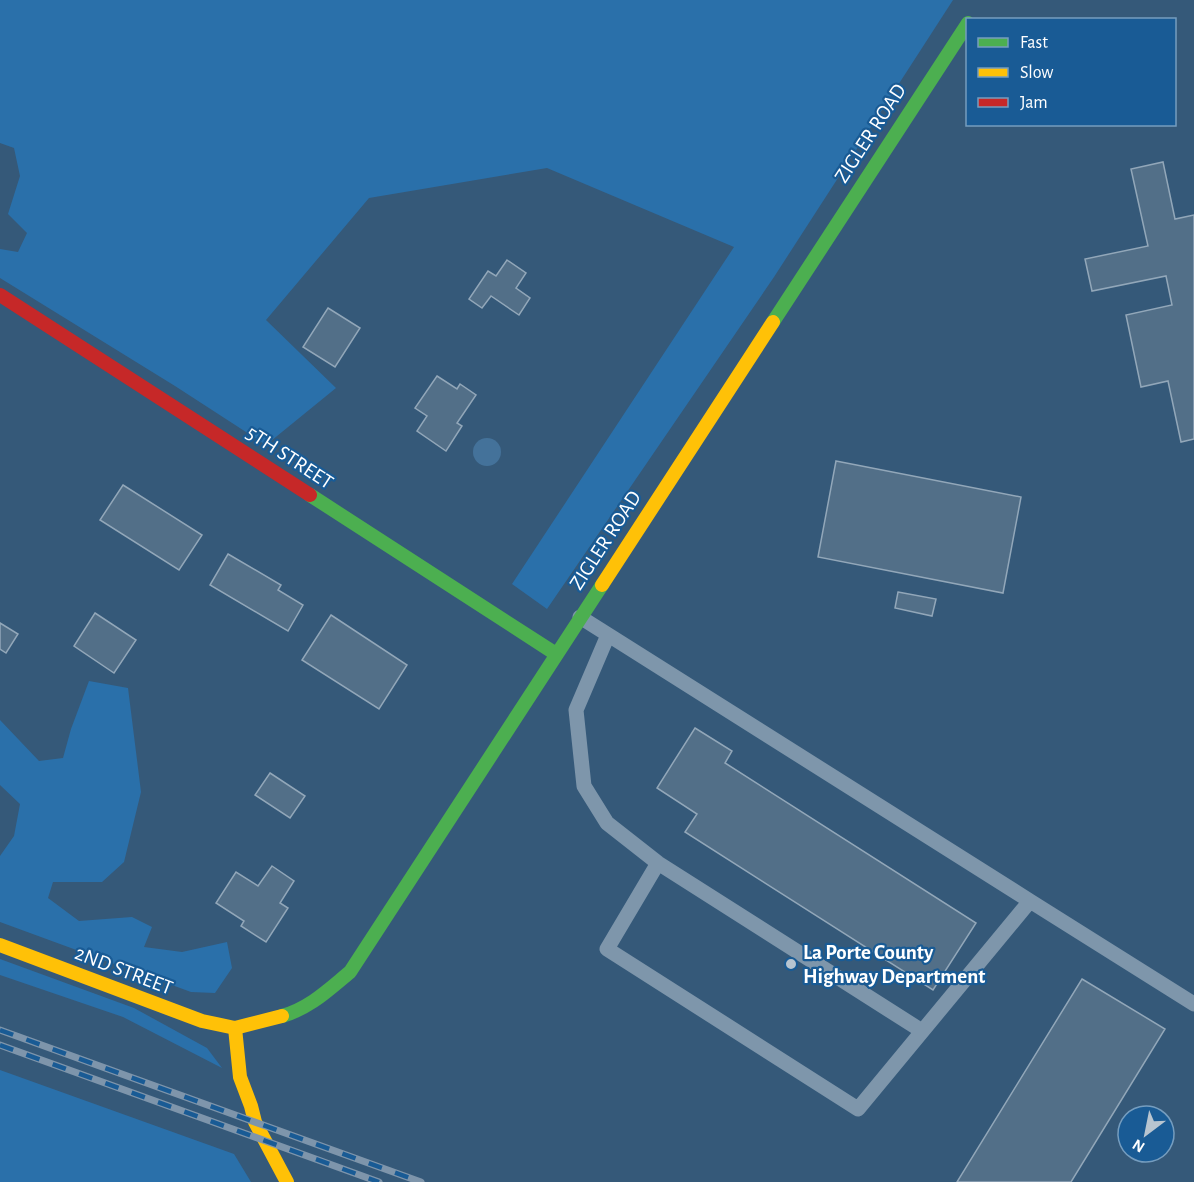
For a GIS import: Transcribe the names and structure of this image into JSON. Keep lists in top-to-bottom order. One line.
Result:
{"streets":{"street":["ZIGLER ROAD","5TH STREET","2ND STREET"]},"crossings":[["ZIGLER ROAD","5TH STREET"],["ZIGLER ROAD","2ND STREET"]],"places":["La Porte County Highway Department"],"legend":["Fast","Slow","Jam"],"north":"bottom left"}
